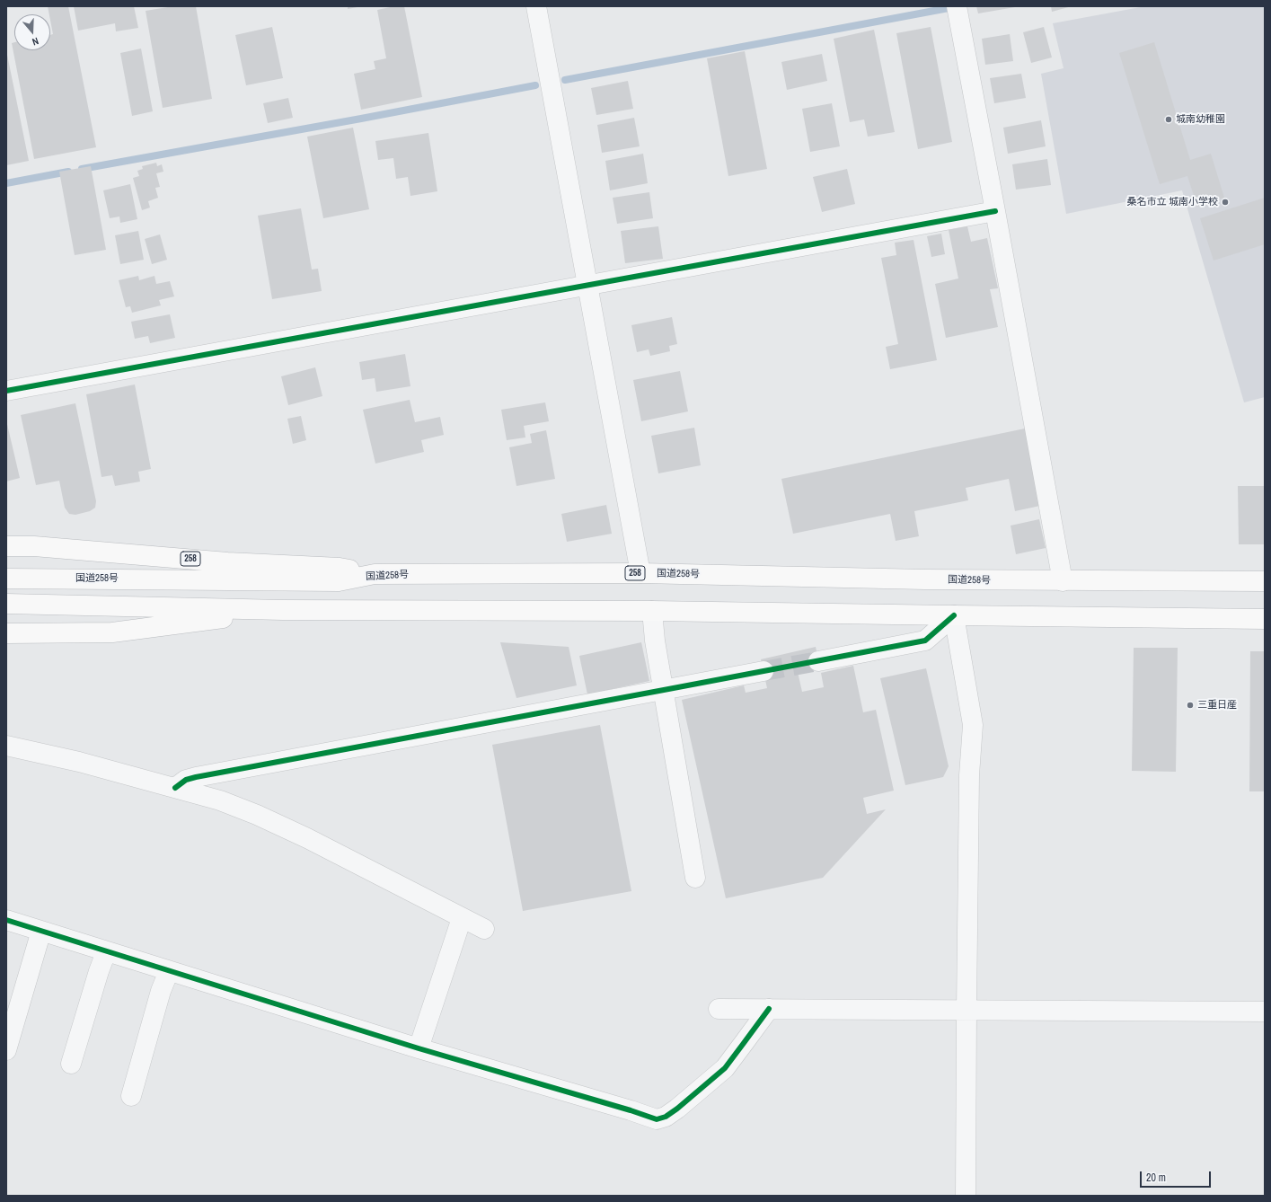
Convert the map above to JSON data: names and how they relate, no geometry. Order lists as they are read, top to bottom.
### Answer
{
  "streets": {
    "highway": ["258", "国道258号"]
  },
  "crossings": [
    ["258", "国道258号"]
  ],
  "places": ["城南幼稚園", "桑名市立 城南小学校", "三重日産"],
  "scale_bar": "20 m",
  "north": "bottom"
}
